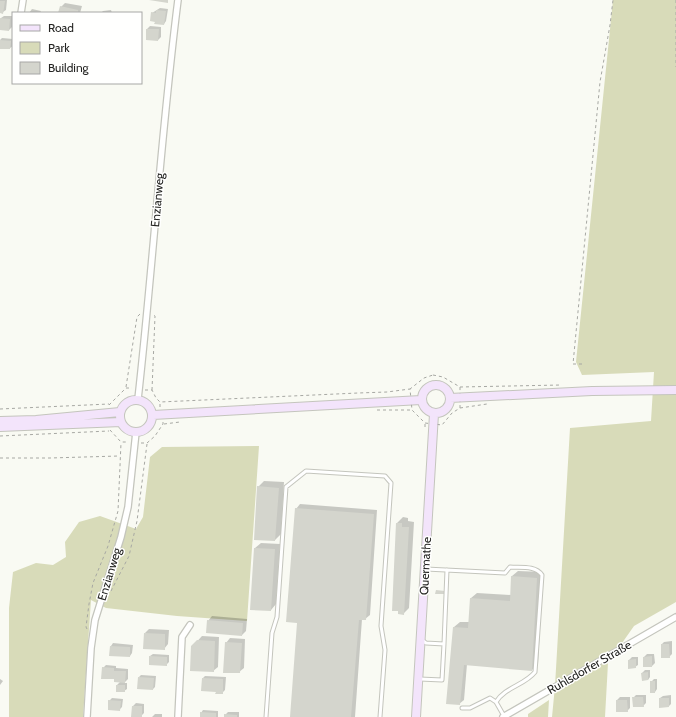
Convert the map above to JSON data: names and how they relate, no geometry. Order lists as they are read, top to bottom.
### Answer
{
  "streets": {
    "main road": ["Quermathe"],
    "street": ["Enzianweg", "Ruhlsdorfer Straße"]
  },
  "legend": ["Road", "Park", "Building"]
}
